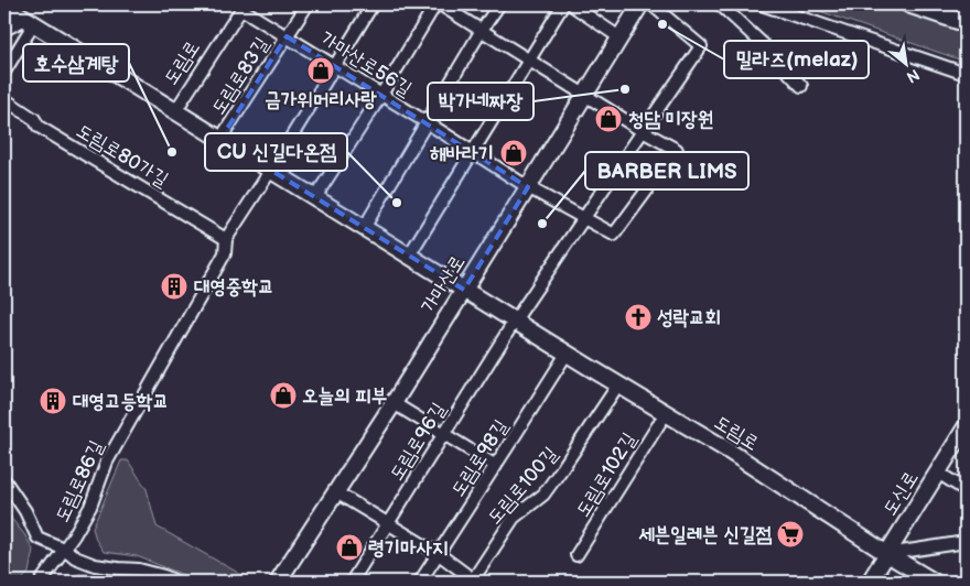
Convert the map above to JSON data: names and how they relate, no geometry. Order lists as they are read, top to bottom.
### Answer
{
  "streets": {
    "main road": ["도림로", "가마산로", "도신로"],
    "street": [
      "가마산로56길",
      "도림로83길",
      "도림로80가길",
      "도림로96길",
      "도림로98길",
      "도림로102길",
      "도림로86길",
      "도림로100길"
    ]
  },
  "crossings": [
    ["도림로", "가마산로56길"],
    ["도림로", "도림로83길"],
    ["도림로", "가마산로"],
    ["도림로", "도림로96길"],
    ["도림로", "도림로98길"],
    ["도림로", "도림로102길"],
    ["도림로", "도림로86길"],
    ["도림로", "도림로100길"],
    ["도림로", "도신로"],
    ["가마산로56길", "도림로83길"],
    ["가마산로56길", "가마산로"],
    ["가마산로56길", "도림로86길"],
    ["도림로80가길", "도림로86길"]
  ],
  "places": {
    "other": [
      "밀라즈(melaz)",
      "박가네짜장",
      "호수삼계탕",
      "CU 신길다온점",
      "BARBER LIMS"
    ],
    "shop": [
      "금가위머리사랑",
      "청담 미장원",
      "해바라기",
      "오늘의 피부",
      "령기마사지"
    ],
    "building": ["대영중학교", "대영고등학교"],
    "church": ["성락교회"],
    "supermarket": ["세븐일레븐 신길점"]
  },
  "north": "bottom right"
}
